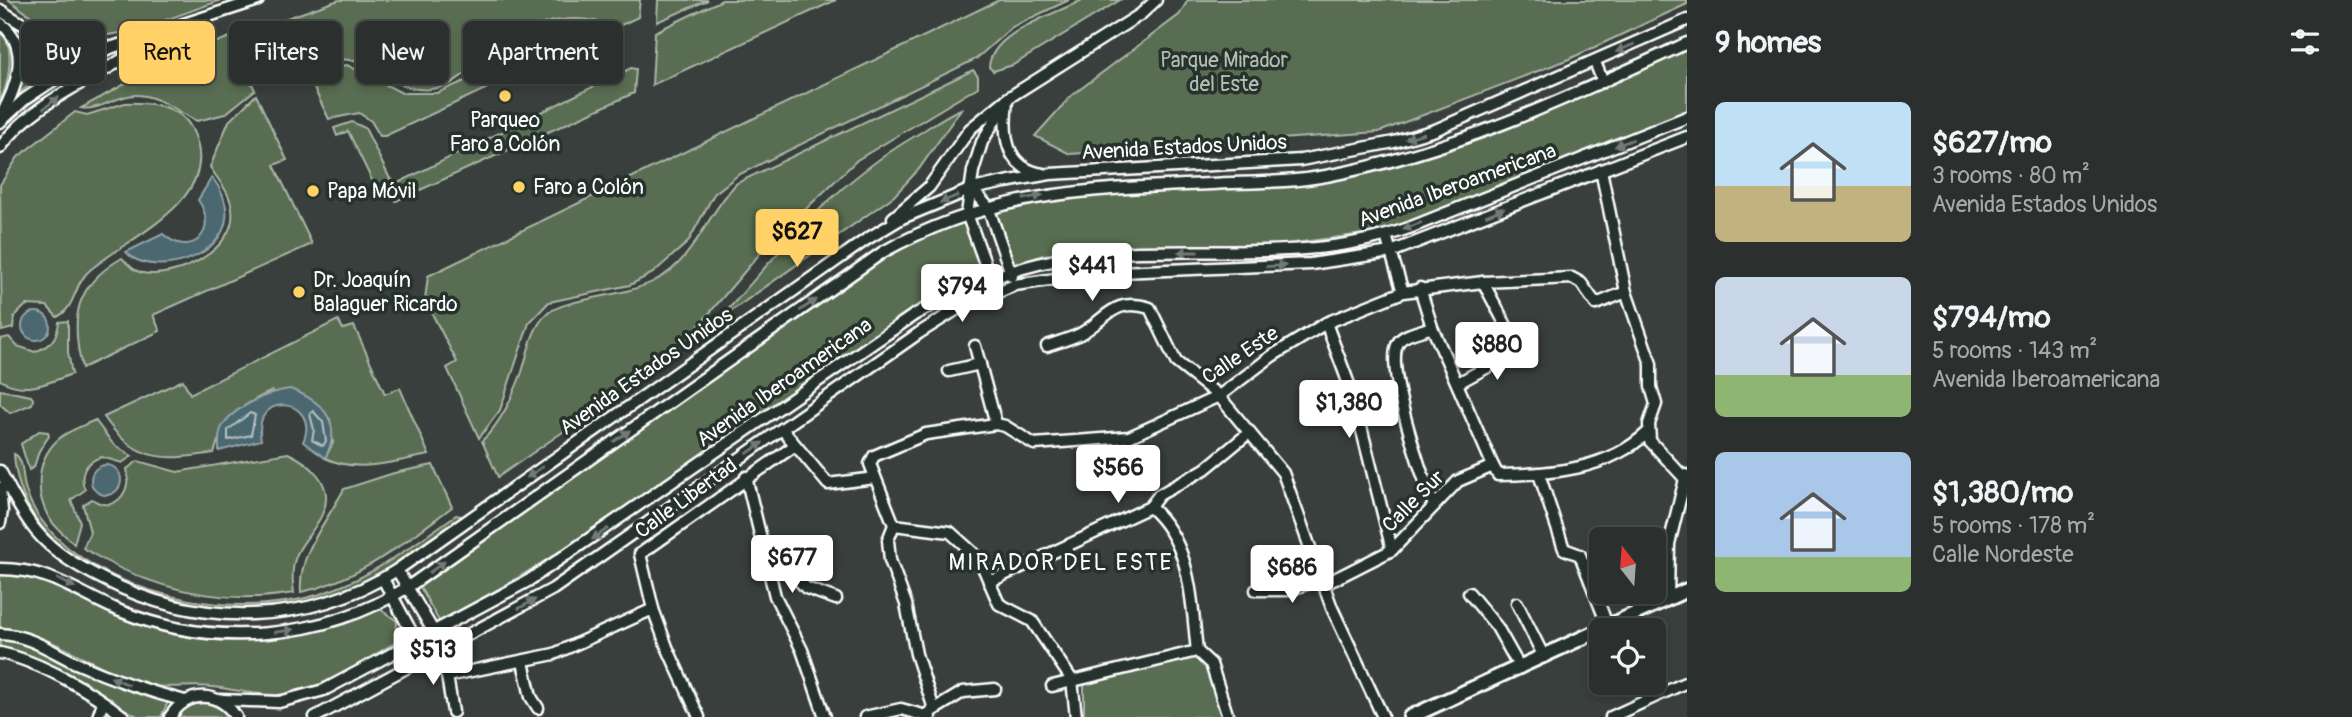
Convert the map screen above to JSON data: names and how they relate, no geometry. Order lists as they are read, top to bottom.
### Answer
{
  "streets": {
    "street": [
      "Avenida Estados Unidos",
      "Avenida Iberoamericana",
      "Calle Este",
      "Calle Libertad",
      "Calle Sur"
    ]
  },
  "districts": ["MIRADOR DEL ESTE"],
  "parks": ["Parque Mirador del Este"],
  "places": [
    "Parqueo Faro a Colón",
    "Faro a Colón",
    "Papa Móvil",
    "Dr. Joaquín Balaguer Ricardo"
  ],
  "north": "top",
  "page": {
    "heading": "9 homes",
    "chip": [
      "Buy",
      "Rent",
      "Filters",
      "New",
      "Apartment"
    ],
    "list": [
      {
        "name": "$627/mo",
        "note": "3 rooms · 80 m² · Avenida Estados Unidos"
      },
      {
        "name": "$794/mo",
        "note": "5 rooms · 143 m² · Avenida Iberoamericana"
      },
      {
        "name": "$1,380/mo",
        "note": "5 rooms · 178 m² · Calle Nordeste"
      }
    ],
    "price": [
      "$627",
      "$441",
      "$794",
      "$880",
      "$1,380",
      "$566",
      "$677",
      "$686",
      "$513"
    ]
  }
}
